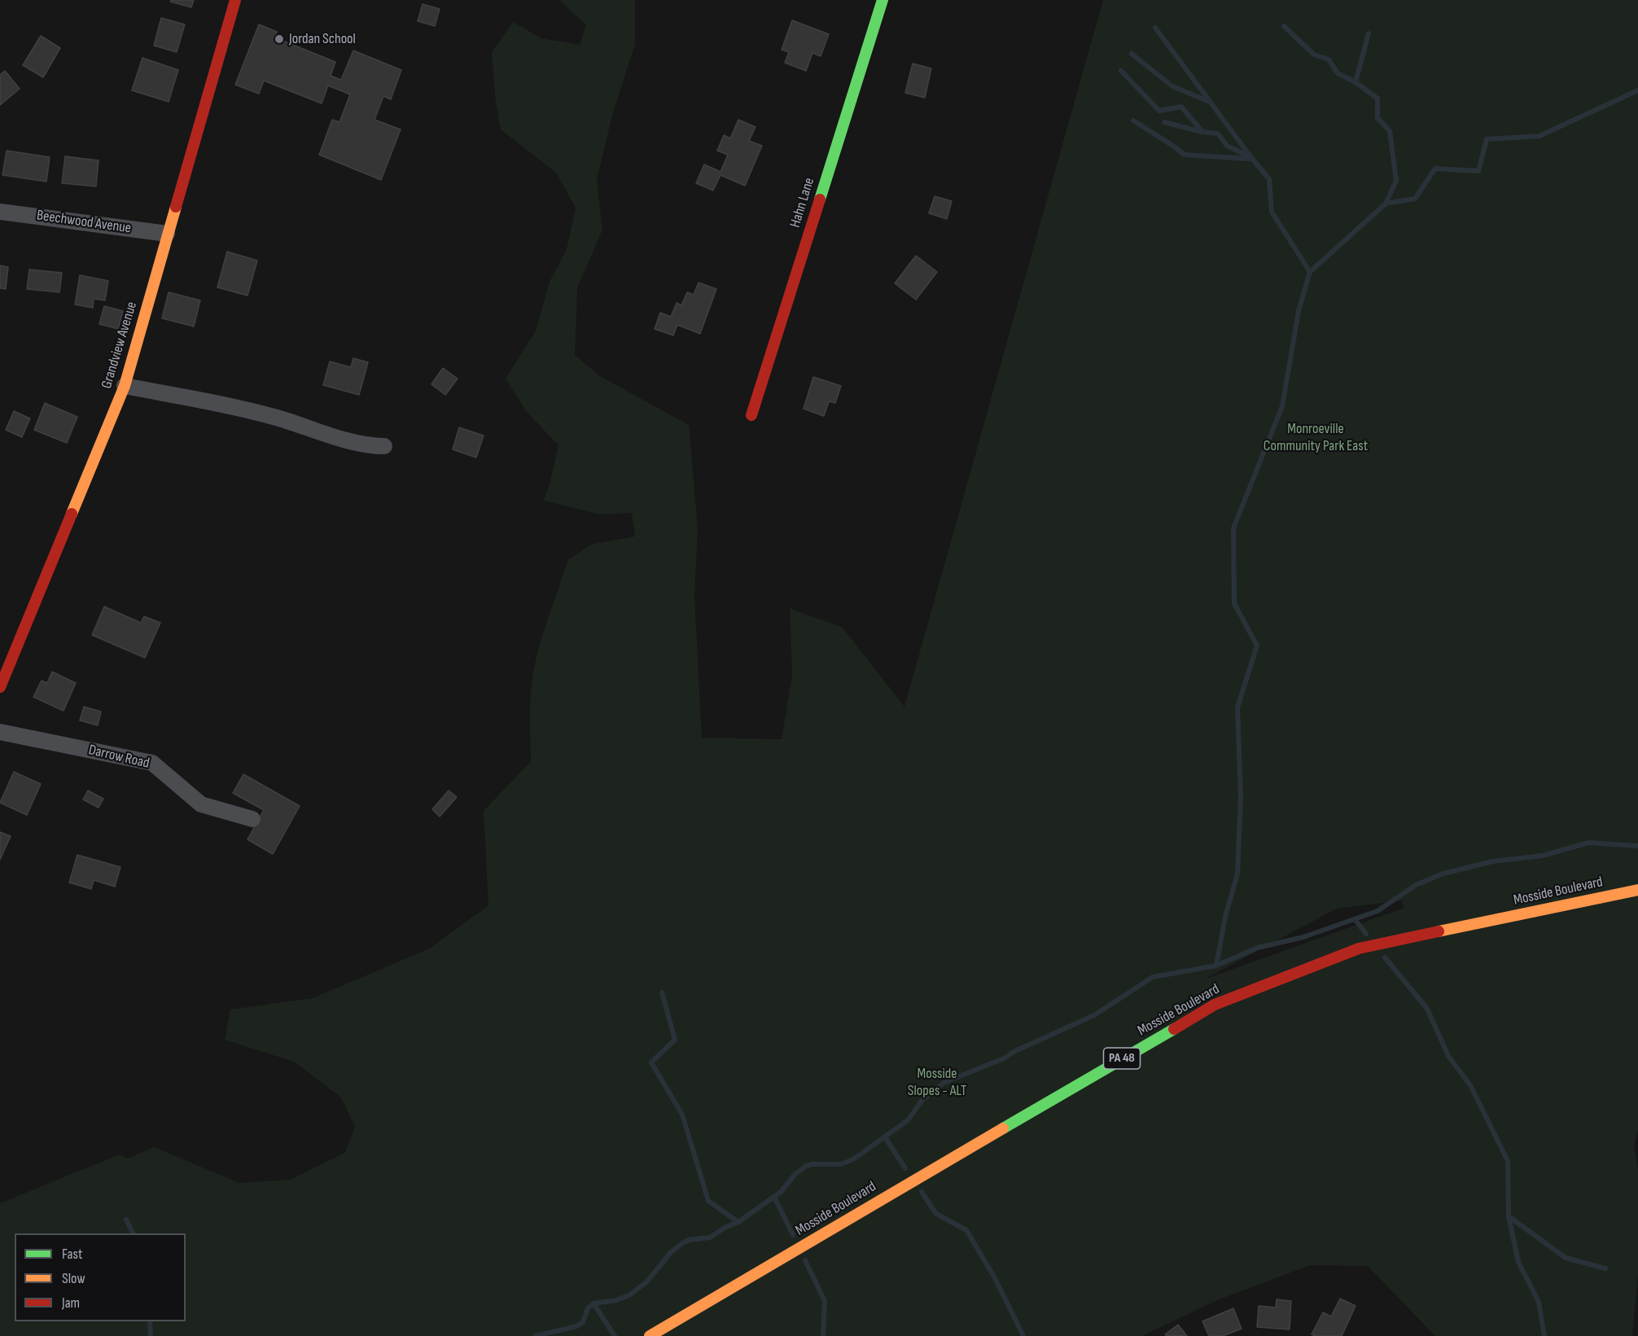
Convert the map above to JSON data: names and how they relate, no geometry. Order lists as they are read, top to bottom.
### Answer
{
  "streets": {
    "street": [
      "Hahn Lane",
      "Beechwood Avenue",
      "Grandview Avenue",
      "Darrow Road",
      "Mosside Boulevard",
      "PA 48"
    ]
  },
  "crossings": [
    ["Beechwood Avenue", "Grandview Avenue"]
  ],
  "parks": ["Monroeville Community Park East", "Mosside Slopes - ALT"],
  "places": ["Jordan School"],
  "legend": ["Fast", "Slow", "Jam"]
}
